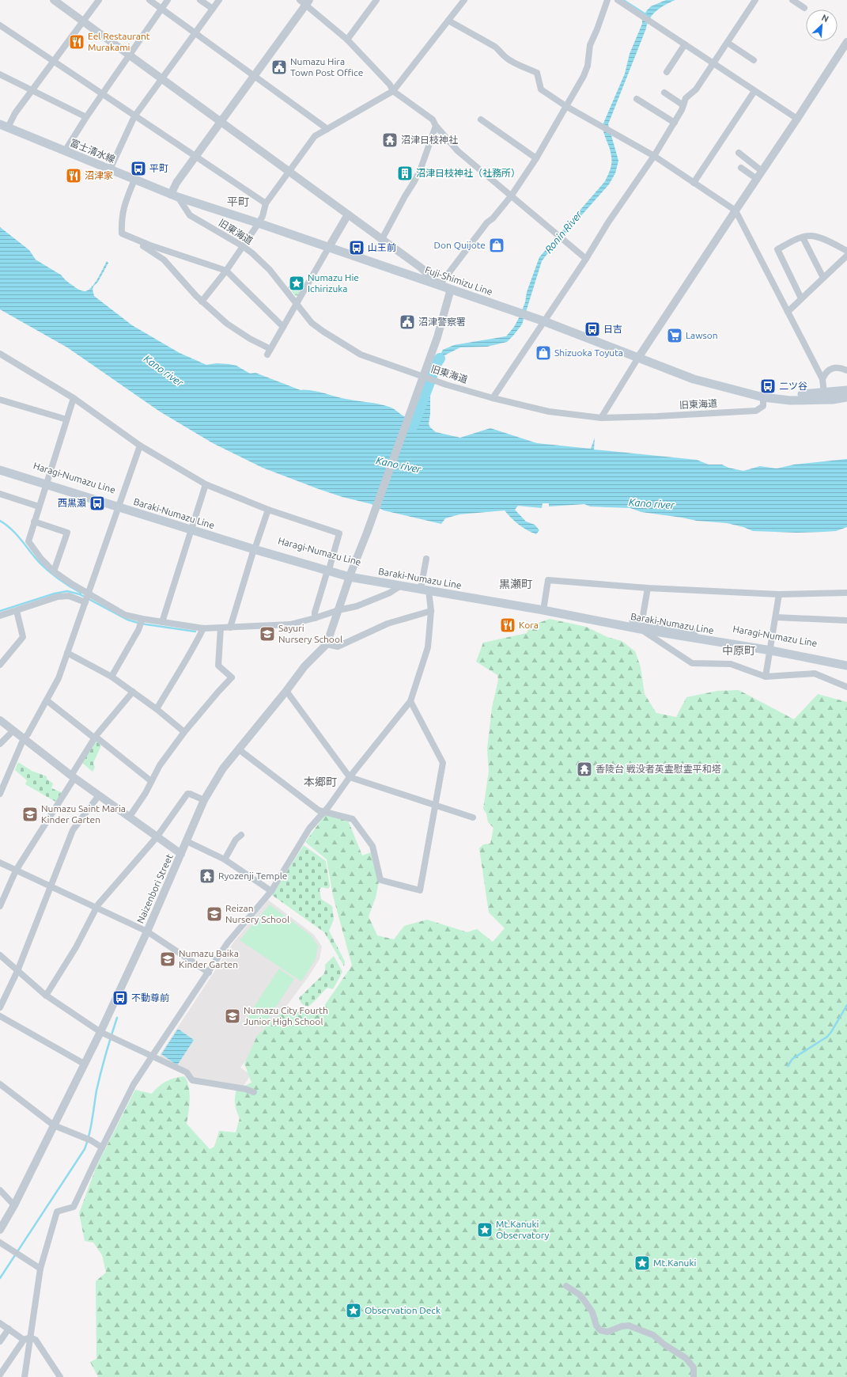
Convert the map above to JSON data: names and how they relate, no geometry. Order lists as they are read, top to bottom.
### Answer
{
  "streets": {
    "main road": [
      "富士清水線",
      "Fuji-Shimizu Line",
      "Haragi-Numazu Line",
      "Baraki-Numazu Line"
    ],
    "street": ["旧東海道", "Naizenbori Street"]
  },
  "crossings": [
    ["富士清水線", "旧東海道"],
    ["富士清水線", "Fuji-Shimizu Line"],
    ["旧東海道", "Fuji-Shimizu Line"],
    ["Haragi-Numazu Line", "Baraki-Numazu Line"]
  ],
  "districts": [
    "平町",
    "黒瀬町",
    "中原町",
    "本郷町"
  ],
  "water": ["Ronin River", "Kano river"],
  "places": {
    "restaurant": ["Eel Restaurant Murakami", "沼津家", "Kora"],
    "public building": ["Numazu Hira Town Post Office", "沼津警察署"],
    "temple": ["沼津日枝神社", "香陵台 戦没者英霊慰霊平和塔", "Ryozenji Temple"],
    "bus stop": [
      "平町",
      "山王前",
      "日吉",
      "二ツ谷",
      "西黒瀬",
      "不動尊前"
    ],
    "building": ["沼津日枝神社（社務所）"],
    "shop": ["Don Quijote", "Shizuoka Toyuta"],
    "place": [
      "Numazu Hie Ichirizuka",
      "Mt.Kanuki Observatory",
      "Mt.Kanuki",
      "Observation Deck"
    ],
    "supermarket": ["Lawson"],
    "school or university": [
      "Sayuri Nursery School",
      "Numazu Saint Maria Kinder Garten",
      "Reizan Nursery School",
      "Numazu Baika Kinder Garten",
      "Numazu City Fourth Junior High School"
    ]
  },
  "north": "top right"
}
